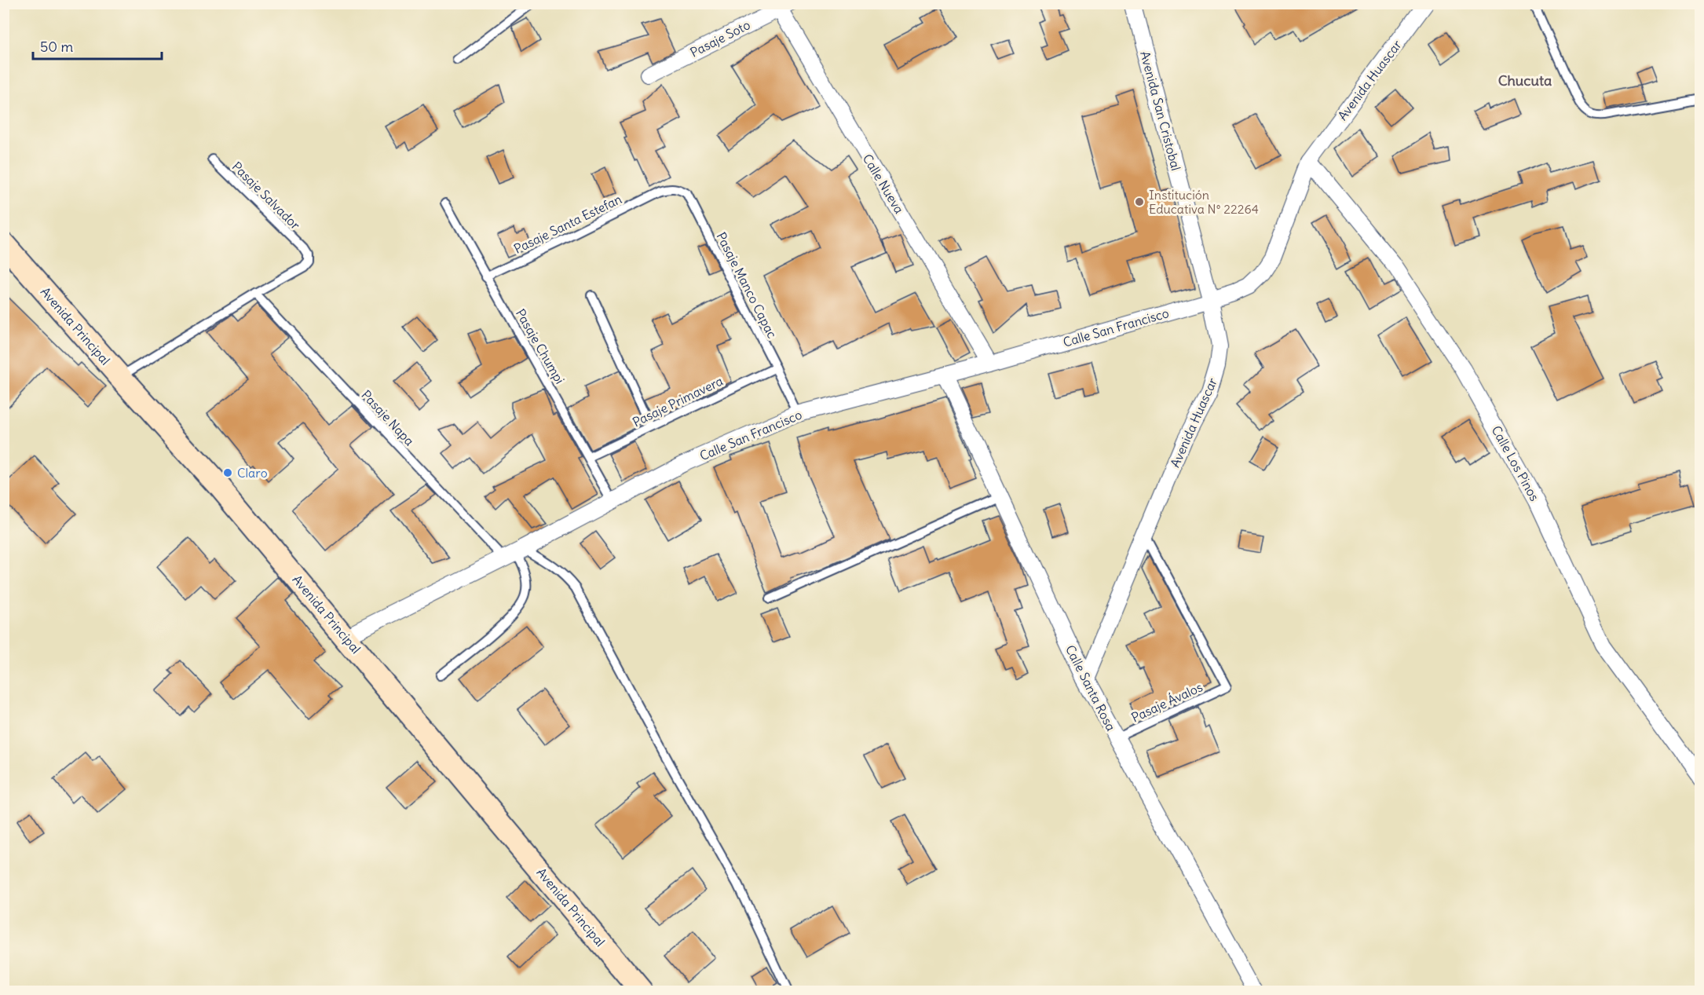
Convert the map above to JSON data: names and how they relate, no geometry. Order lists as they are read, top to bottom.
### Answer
{
  "streets": {
    "main road": ["Avenida Principal"],
    "street": [
      "Pasaje Soto",
      "Avenida Huascar",
      "Avenida San Cristobal",
      "Calle Nueva",
      "Calle San Francisco",
      "Calle Los Pinos",
      "Calle Santa Rosa"
    ],
    "lane": [
      "Pasaje Salvador",
      "Pasaje Santa Estefan",
      "Pasaje Manco Capac",
      "Pasaje Chumpi",
      "Pasaje Primavera",
      "Pasaje Napa",
      "Pasaje Ávalos"
    ]
  },
  "crossings": [
    ["Pasaje Soto", "Calle Nueva"],
    ["Avenida Huascar", "Avenida San Cristobal"],
    ["Avenida Huascar", "Calle San Francisco"],
    ["Avenida Huascar", "Calle Los Pinos"],
    ["Avenida Huascar", "Calle Santa Rosa"],
    ["Avenida Huascar", "Pasaje Ávalos"],
    ["Avenida San Cristobal", "Calle San Francisco"],
    ["Calle Nueva", "Calle San Francisco"],
    ["Pasaje Salvador", "Pasaje Napa"],
    ["Pasaje Santa Estefan", "Pasaje Manco Capac"],
    ["Pasaje Santa Estefan", "Pasaje Chumpi"],
    ["Pasaje Manco Capac", "Calle San Francisco"],
    ["Pasaje Manco Capac", "Pasaje Primavera"],
    ["Avenida Principal", "Calle San Francisco"],
    ["Calle San Francisco", "Pasaje Chumpi"],
    ["Calle San Francisco", "Pasaje Napa"],
    ["Calle San Francisco", "Calle Santa Rosa"],
    ["Pasaje Chumpi", "Pasaje Primavera"],
    ["Calle Santa Rosa", "Pasaje Ávalos"]
  ],
  "districts": ["Chucuta"],
  "places": ["Institución Educativa Nº 22264", "Claro"],
  "scale_bar": "50 m"
}
